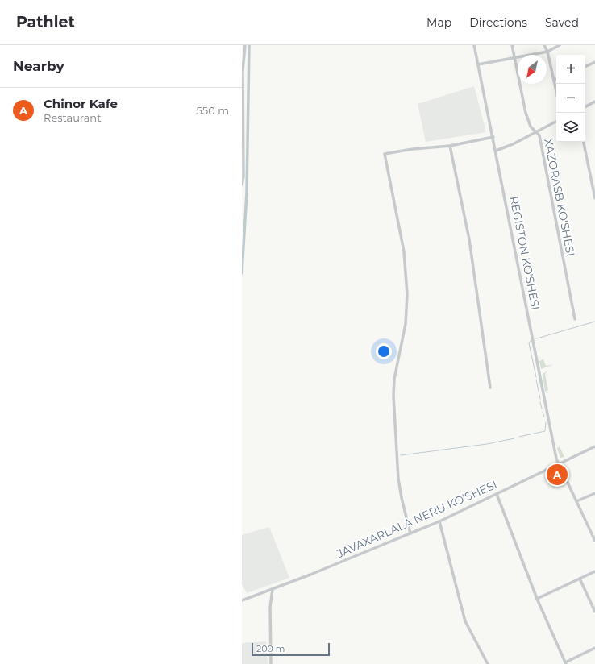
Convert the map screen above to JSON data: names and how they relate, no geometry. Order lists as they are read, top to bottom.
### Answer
{
  "streets": {
    "street": ["XAZORASB KO'SHESI", "REGISTON KO'SHESI", "JAVAXARLALA NERU KO'SHESI"]
  },
  "crossings": [
    ["REGISTON KO'SHESI", "JAVAXARLALA NERU KO'SHESI"]
  ],
  "scale_bar": "200 m",
  "north": "bottom left",
  "page": {
    "header": "Pathlet",
    "nav": ["Map", "Directions", "Saved"],
    "heading": "Nearby",
    "map_buttons": ["+", "−"],
    "list": [
      {
        "mark": "A",
        "name": "Chinor Kafe",
        "note": "Restaurant",
        "value": "550 m"
      }
    ],
    "pins": "A",
    "scale": "200 m"
  }
}
